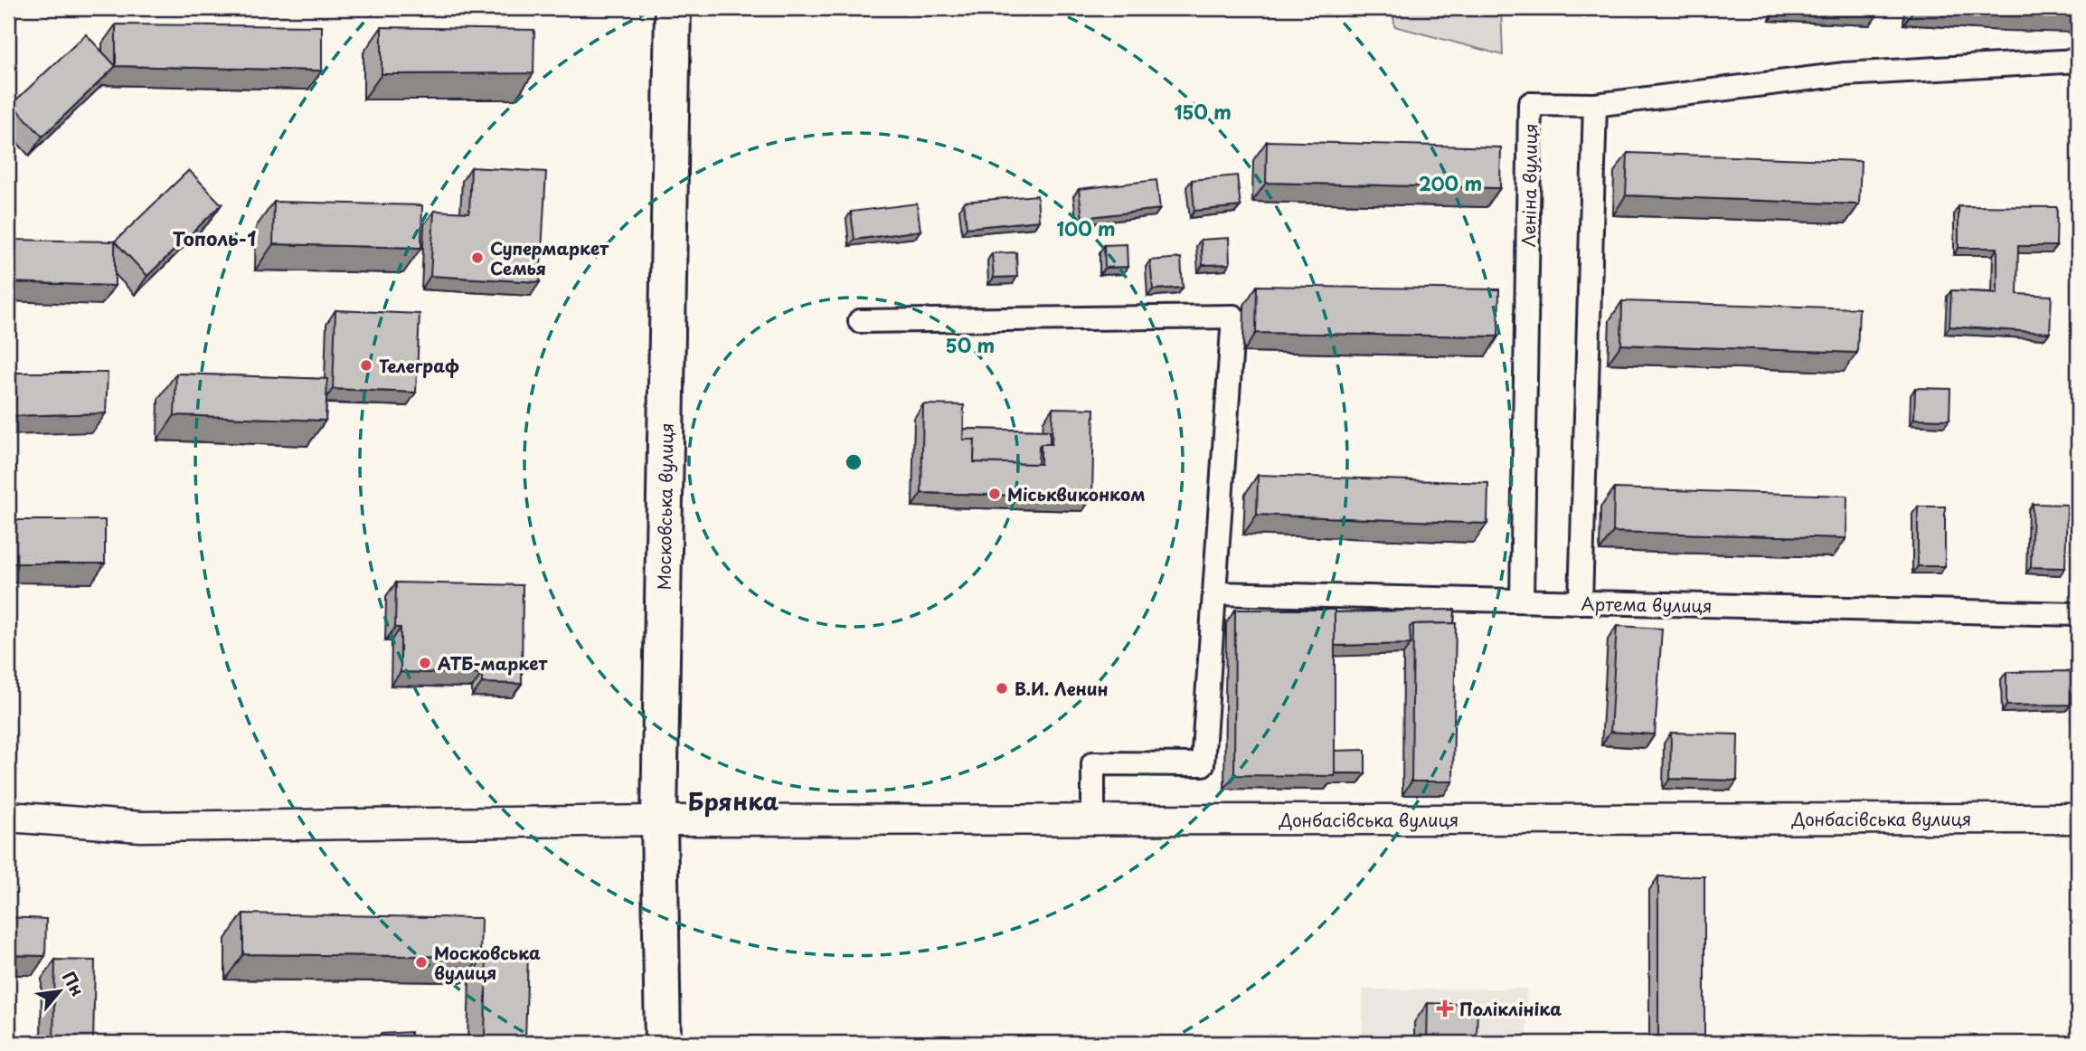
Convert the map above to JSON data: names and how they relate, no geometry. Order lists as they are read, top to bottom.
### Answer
{
  "streets": {
    "main road": ["Московська вулиця"],
    "street": ["Леніна вулиця", "Артема вулиця", "Донбасівська вулиця"]
  },
  "crossings": [
    ["Леніна вулиця", "Артема вулиця"],
    ["Московська вулиця", "Донбасівська вулиця"]
  ],
  "districts": ["Тополь-1", "Брянка"],
  "places": {
    "other": [
      "Супермаркет Семья",
      "Телеграф",
      "Міськвиконком",
      "АТБ-маркет",
      "В.И. Ленин",
      "Московська вулиця"
    ],
    "health": ["Поліклініка"]
  },
  "north": "top right",
  "rings": [
    "150 m",
    "200 m",
    "100 m",
    "50 m"
  ]
}
